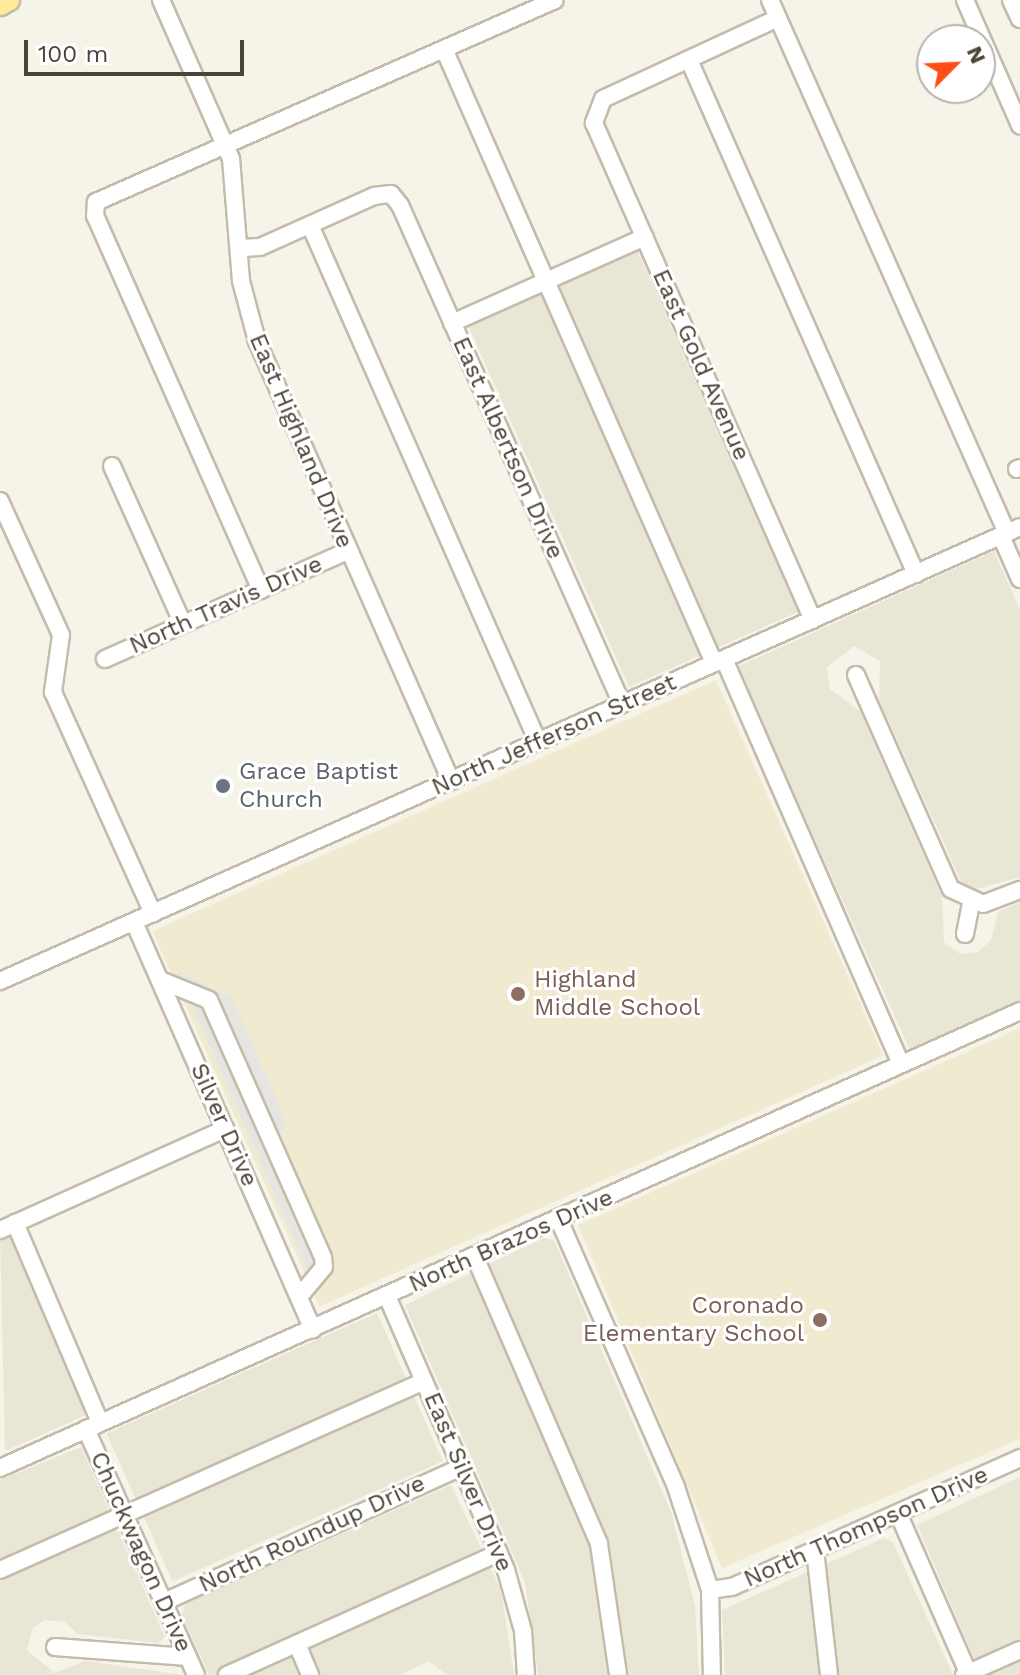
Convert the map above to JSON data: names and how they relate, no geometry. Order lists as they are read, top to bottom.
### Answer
{
  "streets": {
    "street": [
      "East Gold Avenue",
      "East Highland Drive",
      "East Albertson Drive",
      "North Travis Drive",
      "North Jefferson Street",
      "Silver Drive",
      "North Brazos Drive",
      "East Silver Drive",
      "North Thompson Drive",
      "North Roundup Drive",
      "Chuckwagon Drive"
    ]
  },
  "crossings": [
    ["East Gold Avenue", "North Jefferson Street"],
    ["East Highland Drive", "North Travis Drive"],
    ["East Highland Drive", "North Jefferson Street"],
    ["East Albertson Drive", "North Jefferson Street"],
    ["North Jefferson Street", "Silver Drive"],
    ["Silver Drive", "North Brazos Drive"],
    ["North Brazos Drive", "East Silver Drive"],
    ["North Brazos Drive", "Chuckwagon Drive"],
    ["East Silver Drive", "North Roundup Drive"],
    ["North Roundup Drive", "Chuckwagon Drive"]
  ],
  "places": ["Grace Baptist Church", "Highland Middle School", "Coronado Elementary School"],
  "scale_bar": "100 m",
  "north": "top right"
}
